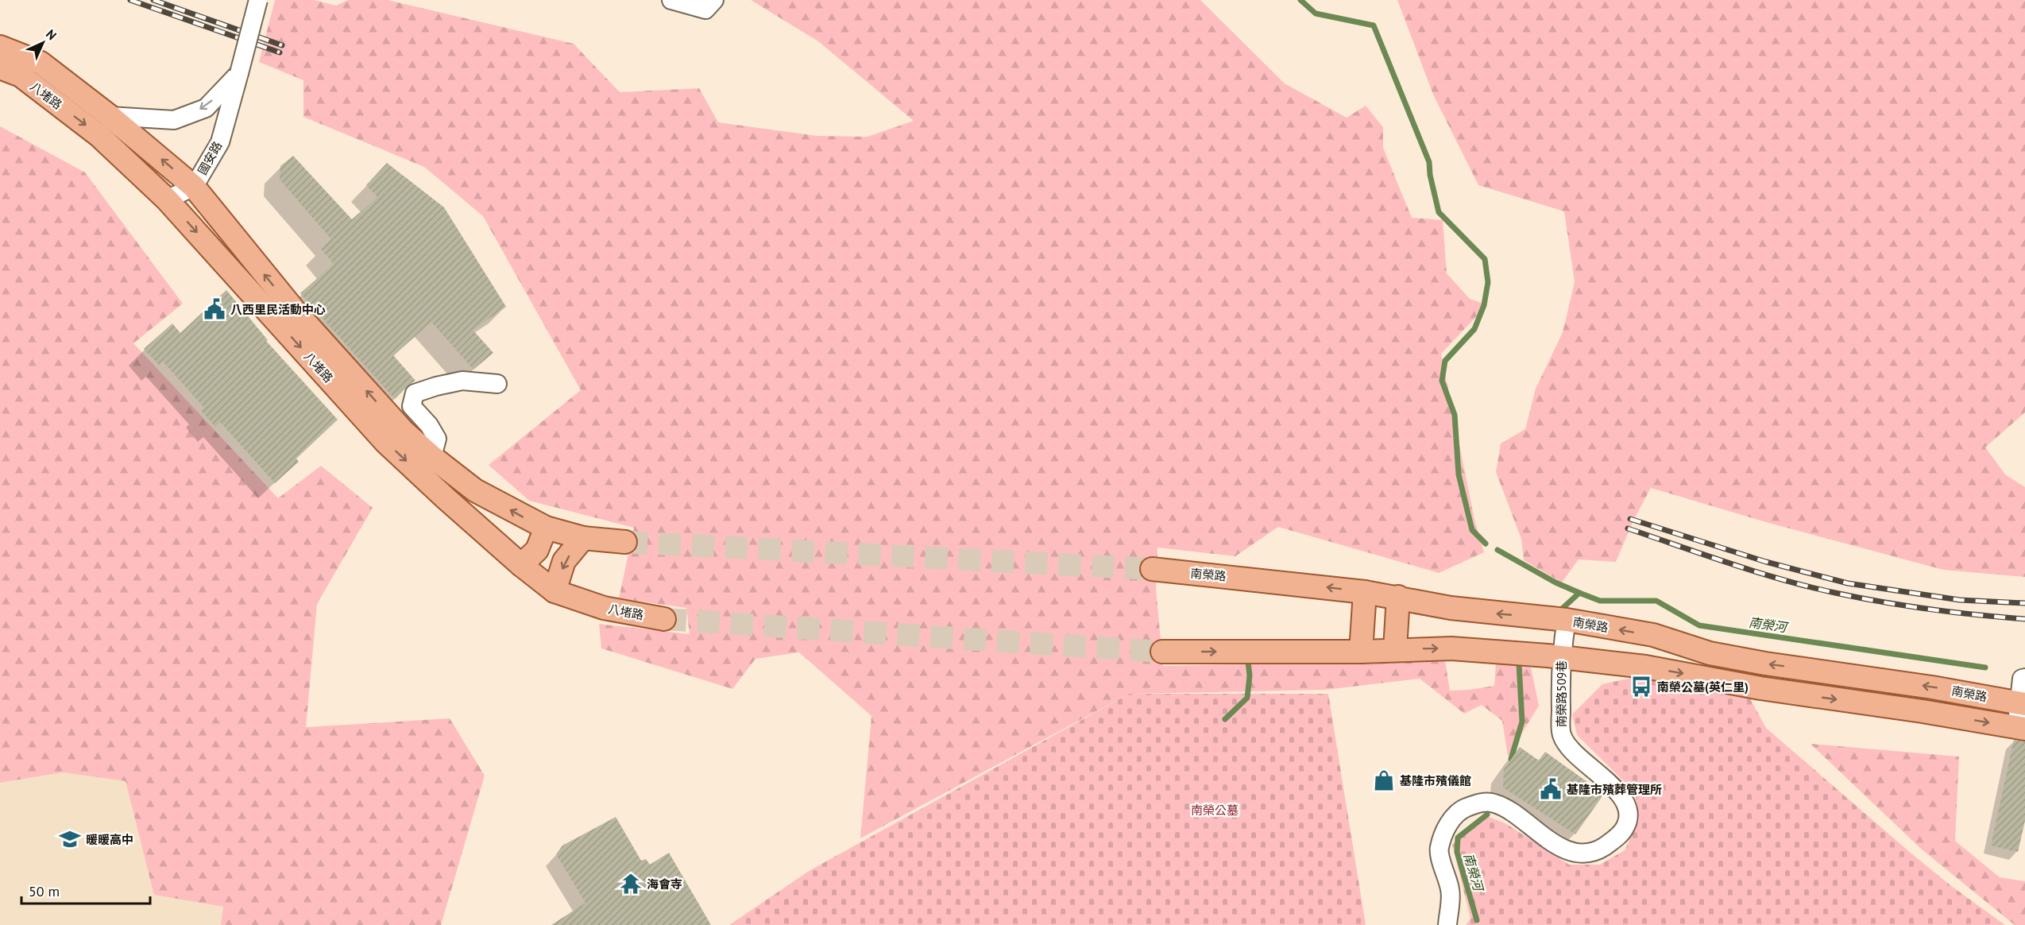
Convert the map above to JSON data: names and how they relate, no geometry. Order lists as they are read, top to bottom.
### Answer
{
  "streets": {
    "main road": ["八堵路", "南榮路"],
    "street": ["國安路", "南榮路509巷"]
  },
  "crossings": [
    ["八堵路", "國安路"],
    ["南榮路", "南榮路509巷"]
  ],
  "water": ["南榮河"],
  "parks": ["南榮公墓"],
  "places": {
    "public building": ["八西里民活動中心", "基隆市殯葬管理所"],
    "bus stop": ["南榮公墓(英仁里)"],
    "shop": ["基隆市殯儀館"],
    "school or university": ["暖暖高中"],
    "temple": ["海會寺"]
  },
  "scale_bar": "50 m",
  "north": "top right"
}
